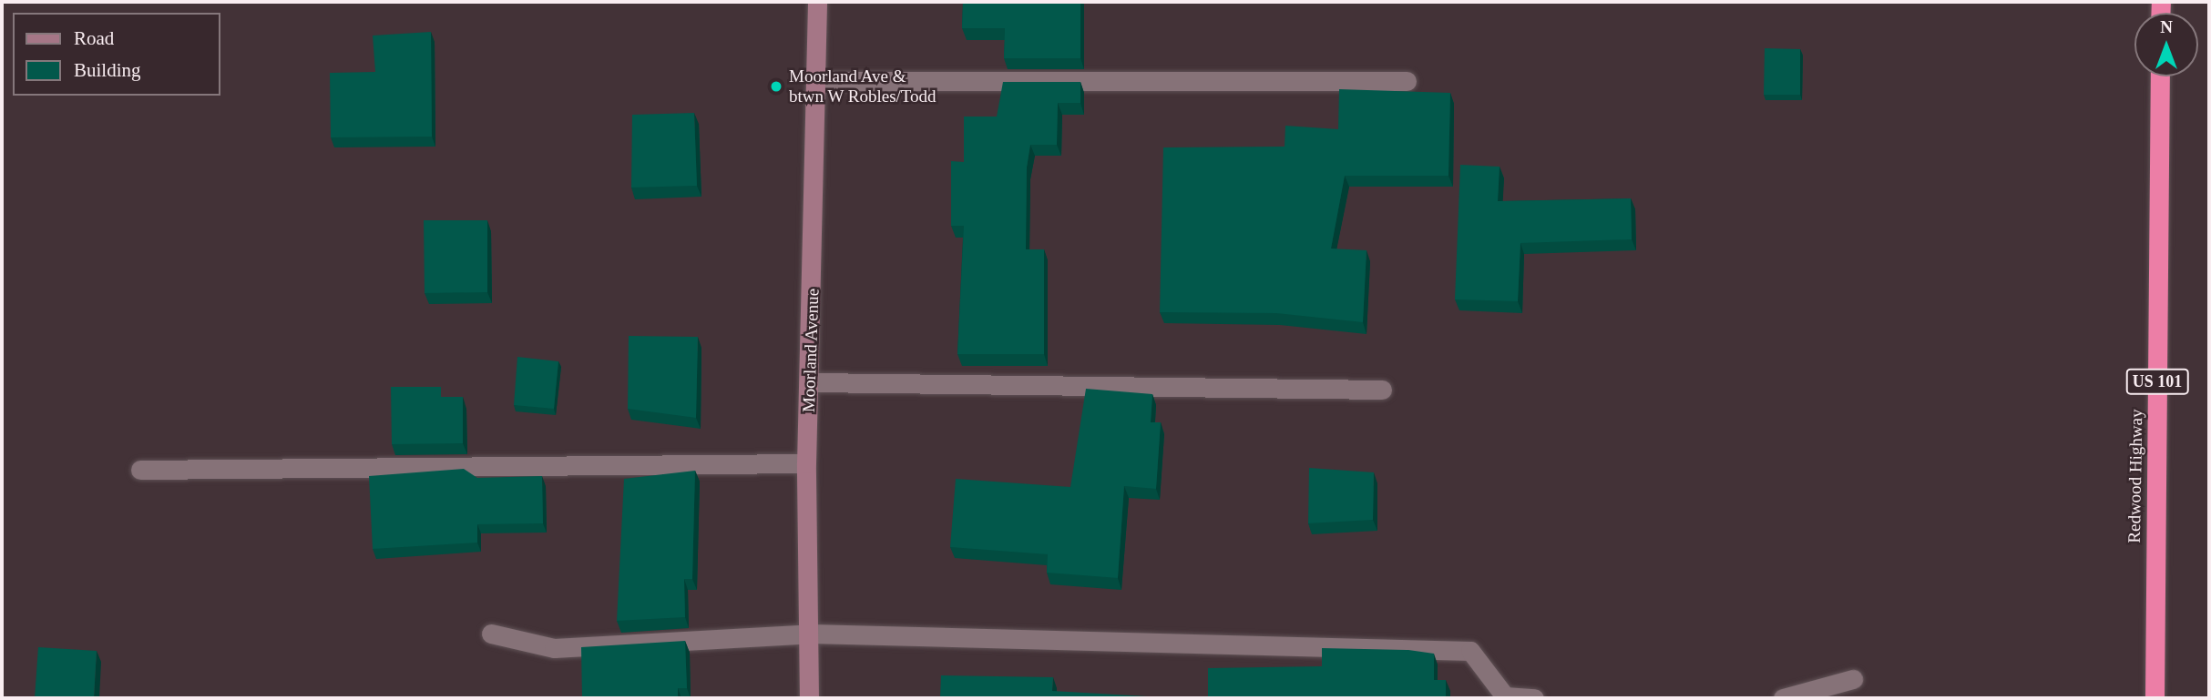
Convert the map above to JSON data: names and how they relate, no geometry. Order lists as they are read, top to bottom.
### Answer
{
  "streets": {
    "highway": ["US 101", "Redwood Highway"],
    "street": ["Moorland Avenue"]
  },
  "places": ["Moorland Ave & btwn W Robles/Todd"],
  "legend": ["Road", "Building"],
  "north": "top"
}
